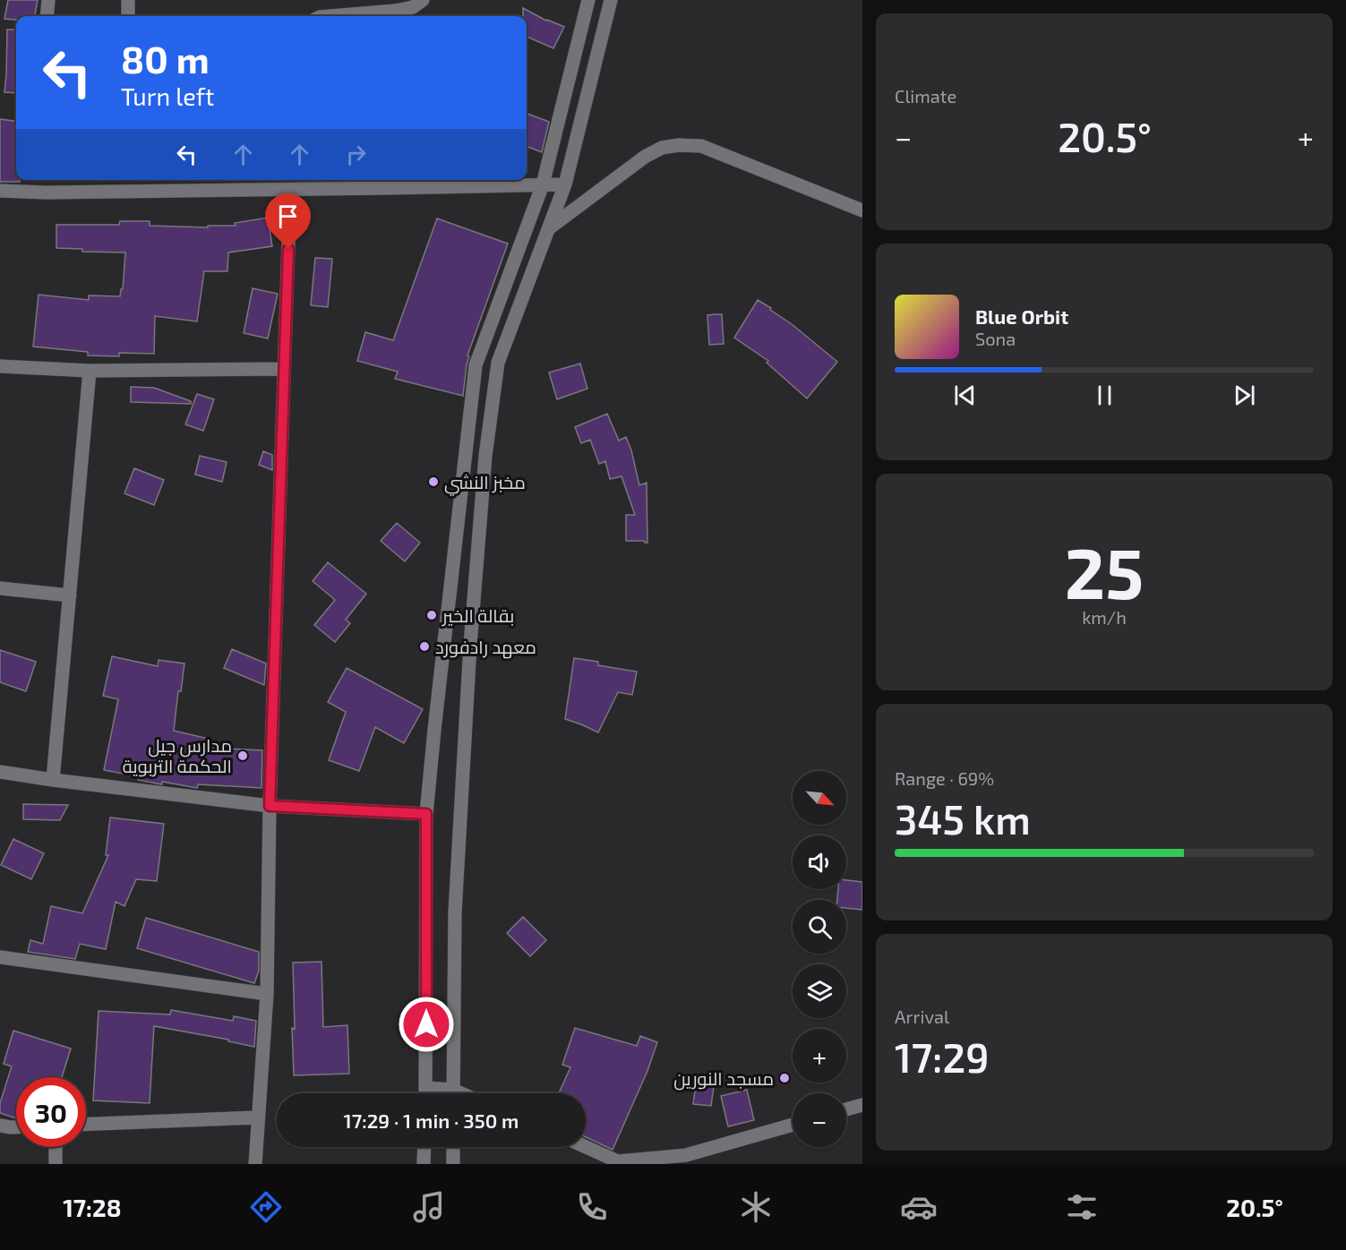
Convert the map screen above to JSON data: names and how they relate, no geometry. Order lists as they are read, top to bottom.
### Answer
{
  "places": [
    "مخبز النشي",
    "بقالة الخير",
    "معهد رادفورد",
    "مدارس جيل الحكمة التربوية",
    "مسجد النورين"
  ],
  "north": "bottom right",
  "page": {
    "tile": [
      "Climate",
      ["25", "km/h"],
      ["Range · 69%", "345 km"],
      ["Arrival", "17:29"]
    ],
    "turn": ["80 m", "Turn left"],
    "heat": ["−", "20.5°", "+"],
    "song": ["Blue Orbit", "Sona"],
    "map_buttons": ["+", "−"],
    "limit": "30",
    "trip": "17:29 · 1 min · 350 m",
    "tabs": ["17:28", "20.5°"]
  }
}
